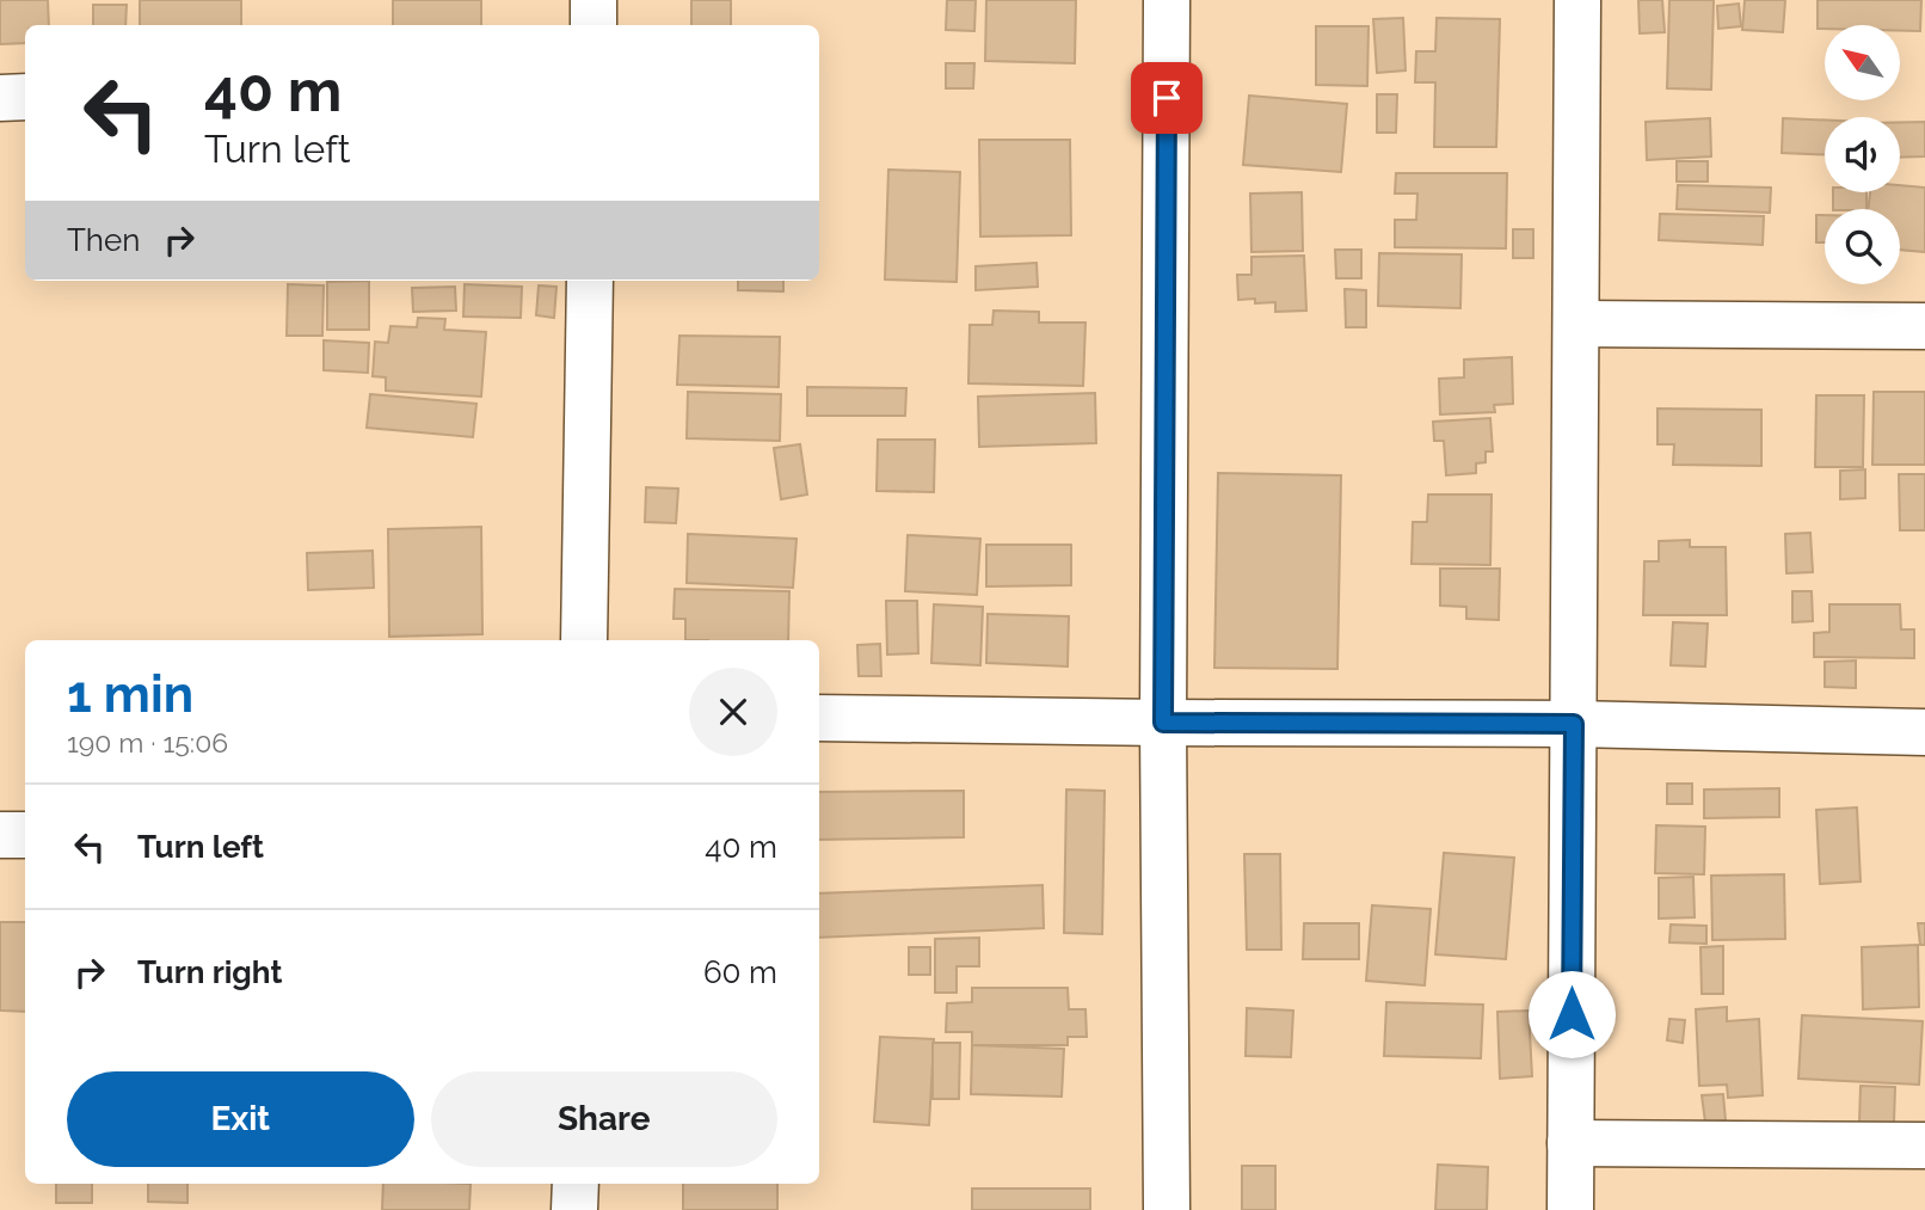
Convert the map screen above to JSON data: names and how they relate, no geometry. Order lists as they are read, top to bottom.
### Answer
{
  "north": "top left",
  "page": {
    "turn": ["40 m", "Turn left"],
    "then": "Then",
    "heading": ["1 min", "190 m · 15:06"],
    "list": [
      {
        "name": "Turn left",
        "value": "40 m"
      },
      {
        "name": "Turn right",
        "value": "60 m"
      }
    ],
    "buttons": ["Exit", "Share"]
  }
}
